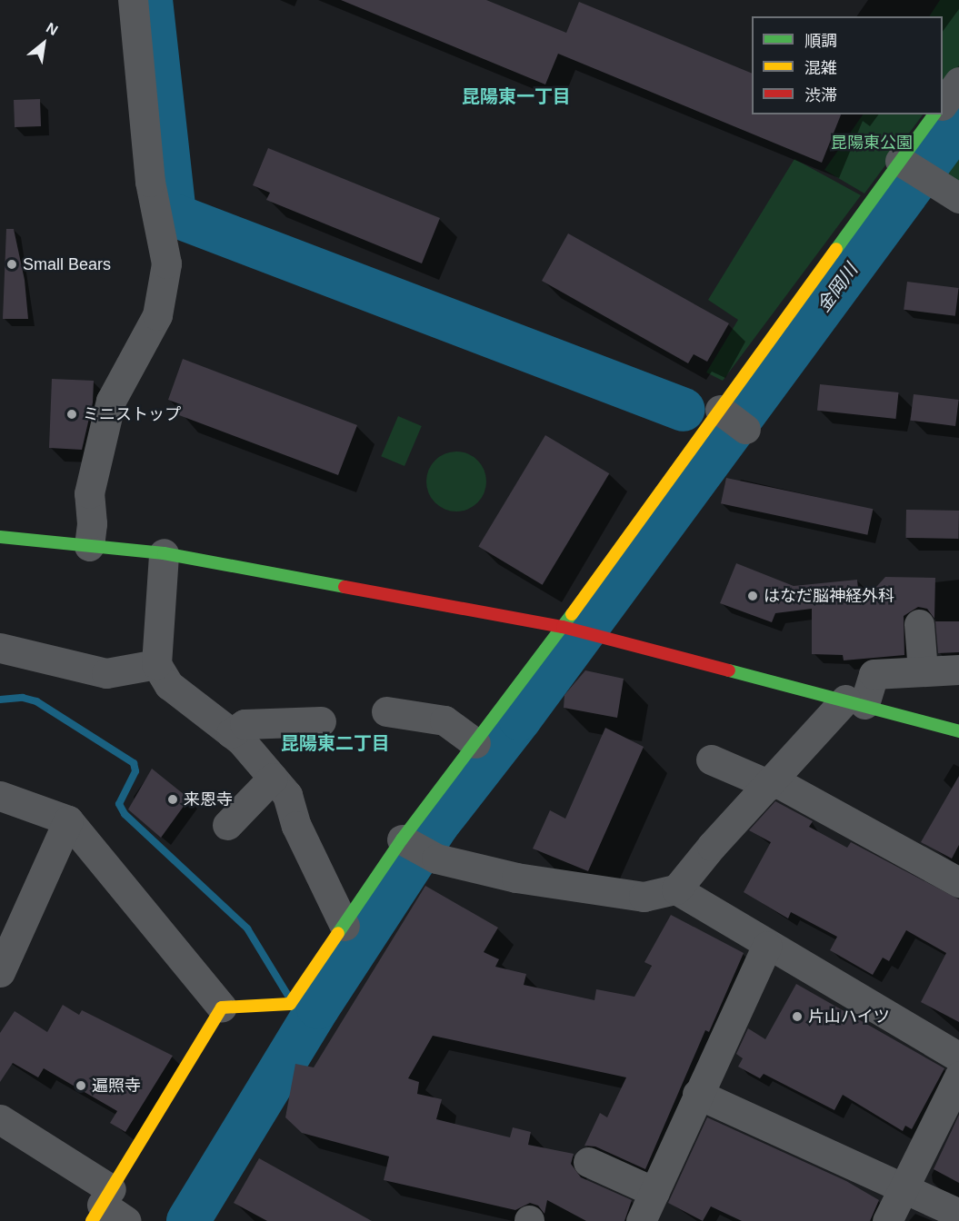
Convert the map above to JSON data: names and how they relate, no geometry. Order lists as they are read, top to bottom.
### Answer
{
  "districts": ["昆陽東一丁目", "昆陽東二丁目"],
  "water": ["金岡川"],
  "parks": ["昆陽東公園"],
  "places": [
    "Small Bears",
    "ミニストップ",
    "はなだ脳神経外科",
    "来恩寺",
    "片山ハイツ",
    "遍照寺"
  ],
  "legend": ["順調", "混雑", "渋滞"],
  "north": "top right"
}
